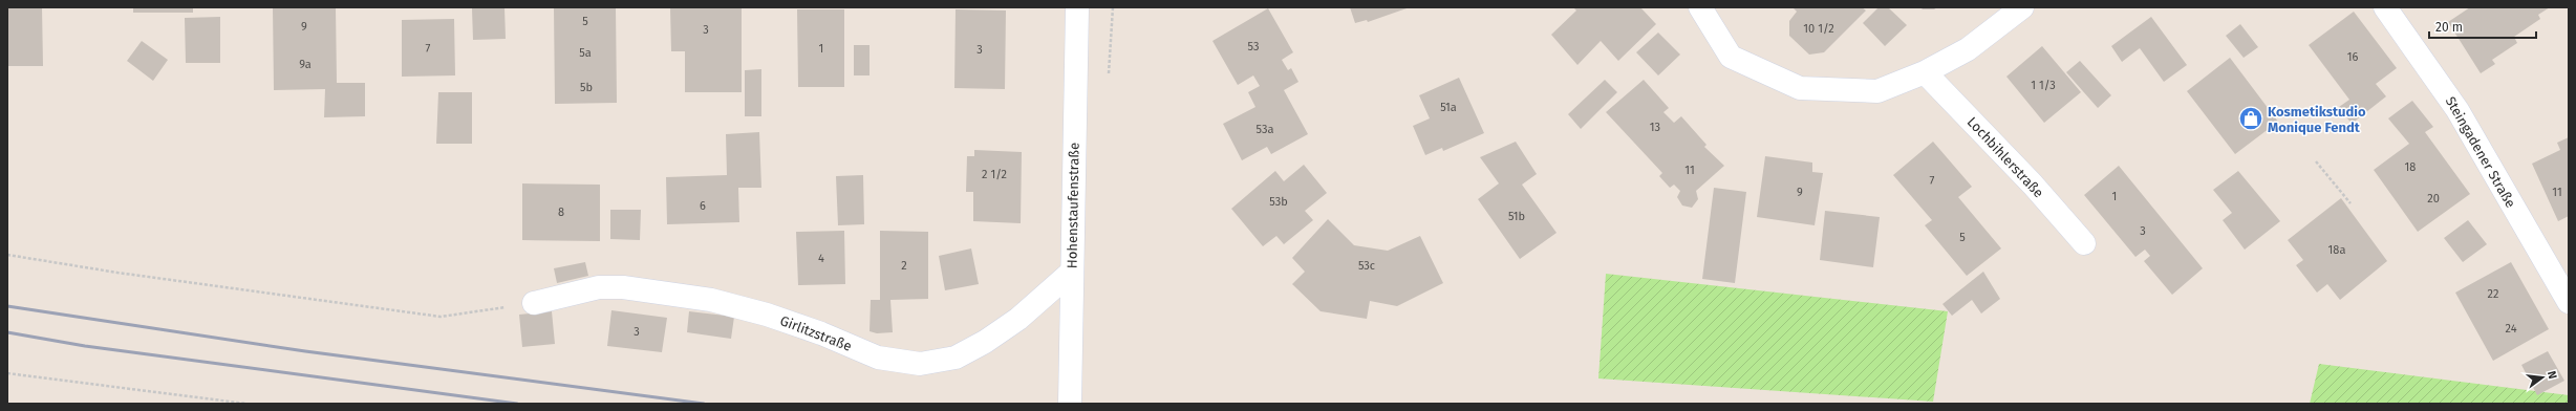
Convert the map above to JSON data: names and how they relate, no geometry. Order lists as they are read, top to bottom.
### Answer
{
  "streets": {
    "street": [
      "Steingadener Straße",
      "Lochbihlerstraße",
      "Hohenstaufenstraße",
      "Girlitzstraße"
    ]
  },
  "crossings": [
    ["Hohenstaufenstraße", "Girlitzstraße"]
  ],
  "places": {
    "shop": ["Kosmetikstudio Monique Fendt"]
  },
  "house_numbers": [
    "5",
    "9",
    "10 1/2",
    "3",
    "53",
    "7",
    "1",
    "3",
    "5a",
    "16",
    "9a",
    "1 1/3",
    "5b",
    "51a",
    "13",
    "53a",
    "18",
    "11",
    "2 1/2",
    "7",
    "9",
    "11",
    "1",
    "20",
    "53b",
    "6",
    "8",
    "51b",
    "3",
    "5",
    "18a",
    "4",
    "2",
    "53c",
    "22",
    "24",
    "3"
  ],
  "scale_bar": "20 m",
  "north": "right"
}
